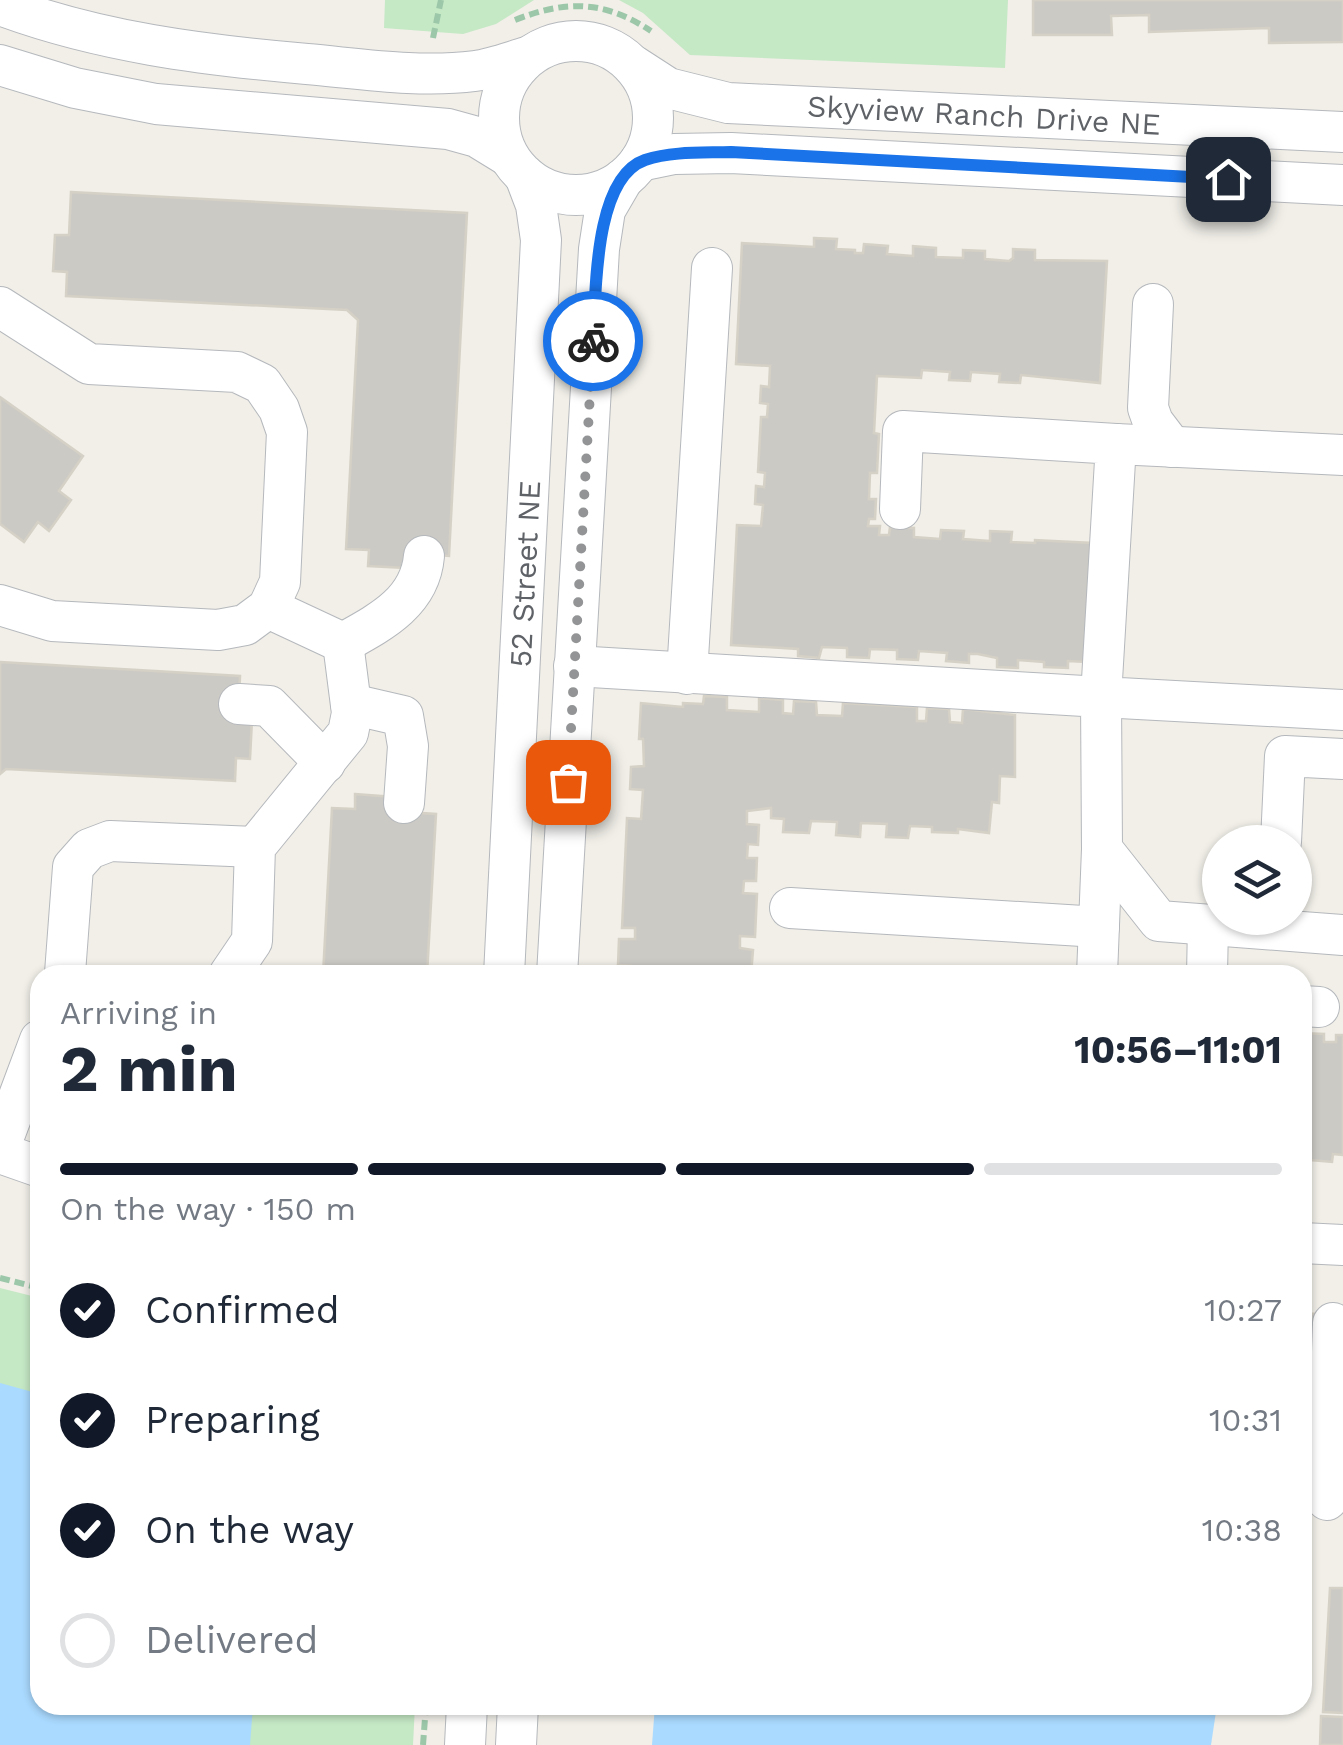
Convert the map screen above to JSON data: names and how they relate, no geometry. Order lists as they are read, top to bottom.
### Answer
{
  "streets": {
    "street": ["Skyview Ranch Drive NE", "52 Street NE"]
  },
  "crossings": [
    ["Skyview Ranch Drive NE", "52 Street NE"]
  ],
  "page": {
    "heading": ["2 min", "Arriving in", "10:56–11:01"],
    "bar": "On the way · 150 m",
    "list": [
      ["Confirmed", "10:27"],
      ["Preparing", "10:31"],
      ["On the way", "10:38"],
      "Delivered"
    ]
  }
}
